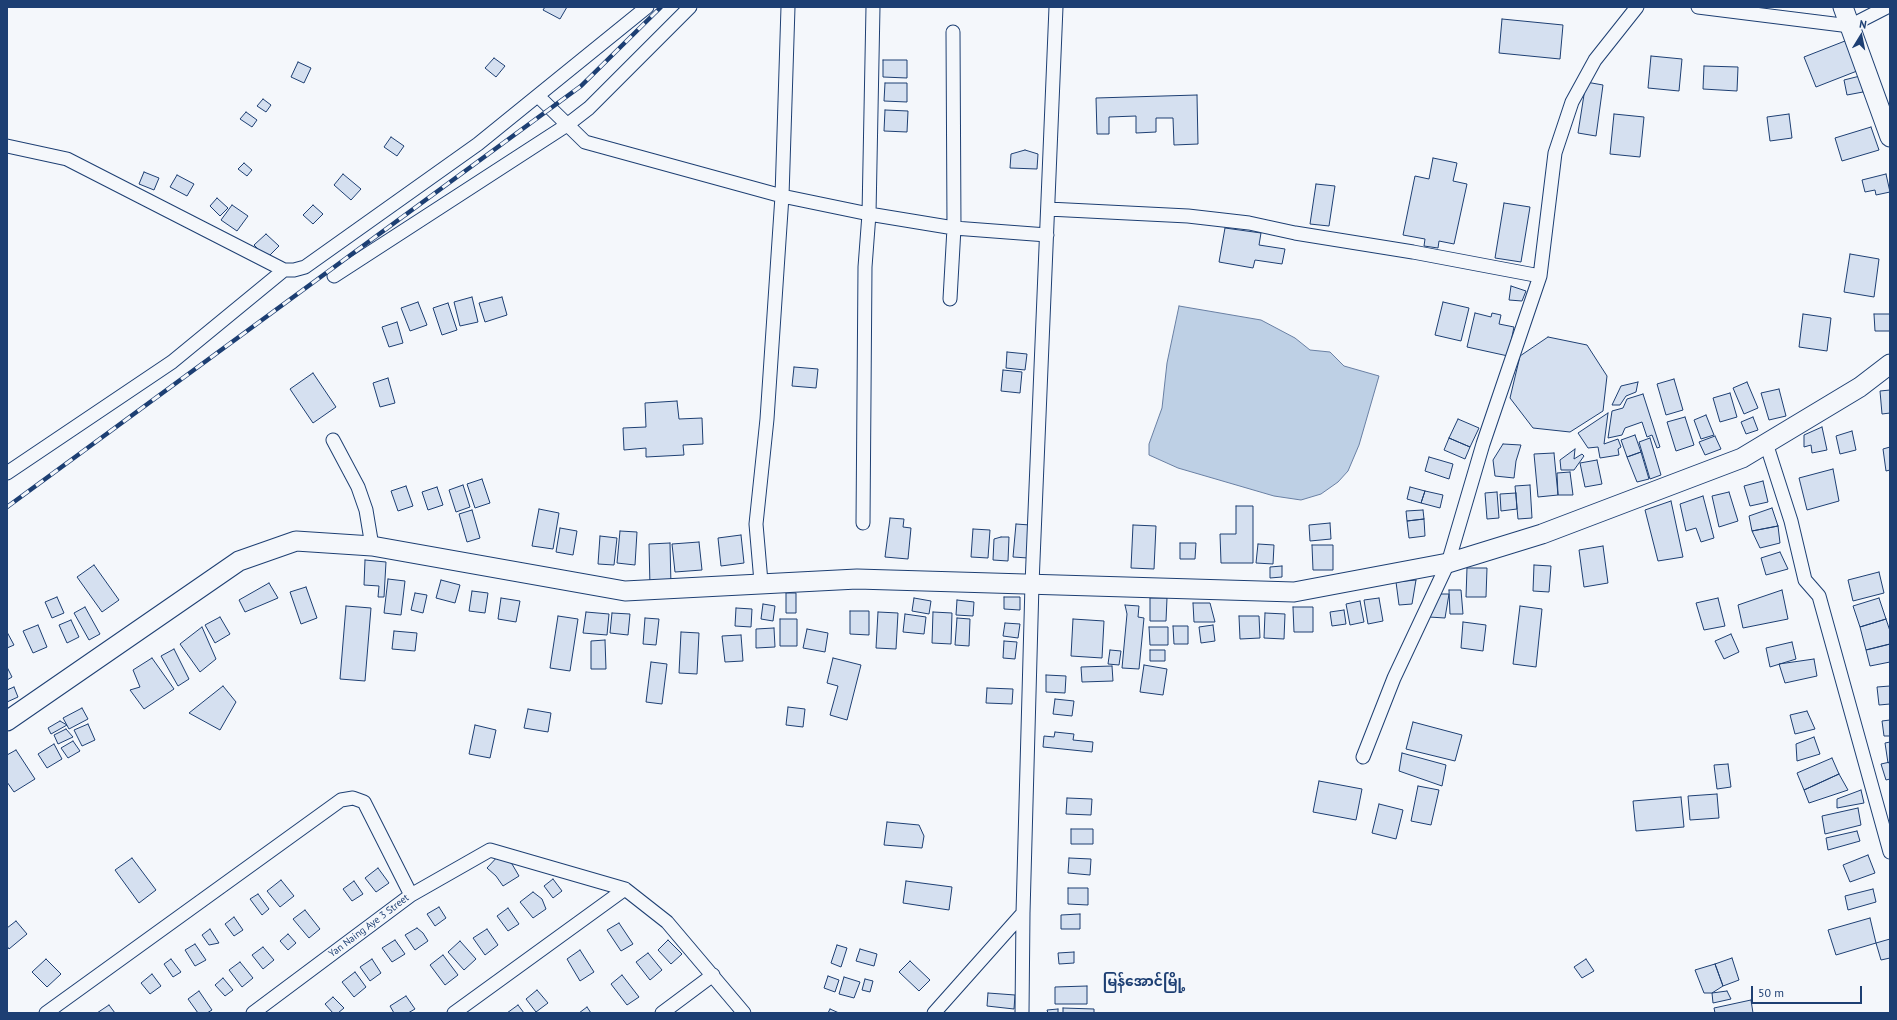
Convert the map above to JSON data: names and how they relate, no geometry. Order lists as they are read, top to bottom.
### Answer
{
  "streets": {
    "street": ["Yan Naing Aye 3 Street"]
  },
  "districts": ["မြန်အောင်မြို့"],
  "scale_bar": "50 m",
  "north": "top"
}
